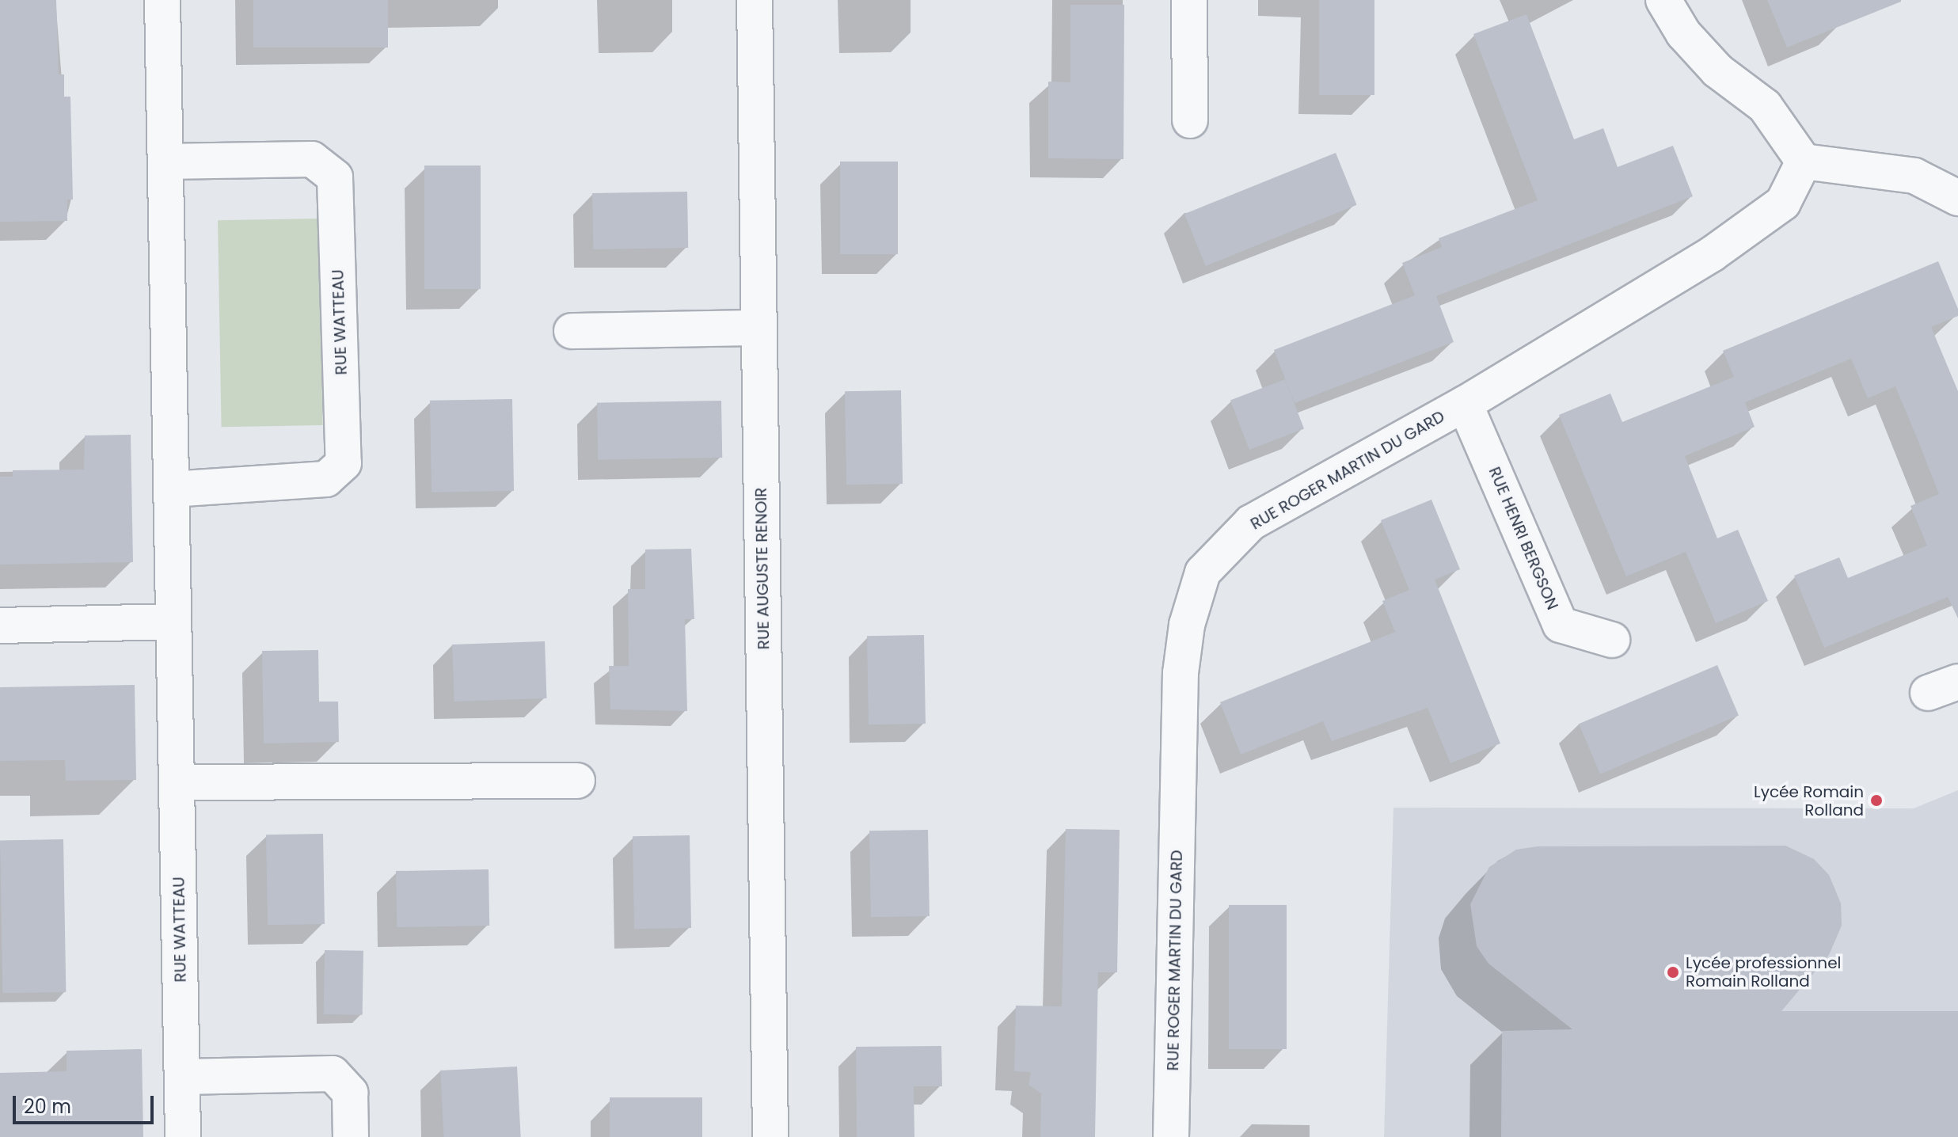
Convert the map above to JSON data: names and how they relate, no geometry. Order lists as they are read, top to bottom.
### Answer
{
  "streets": {
    "street": [
      "RUE WATTEAU",
      "RUE ROGER MARTIN DU GARD",
      "RUE HENRI BERGSON",
      "RUE AUGUSTE RENOIR"
    ]
  },
  "crossings": [
    ["RUE ROGER MARTIN DU GARD", "RUE HENRI BERGSON"]
  ],
  "places": ["Lycée Romain Rolland", "Lycée professionnel Romain Rolland"],
  "scale_bar": "20 m"
}
